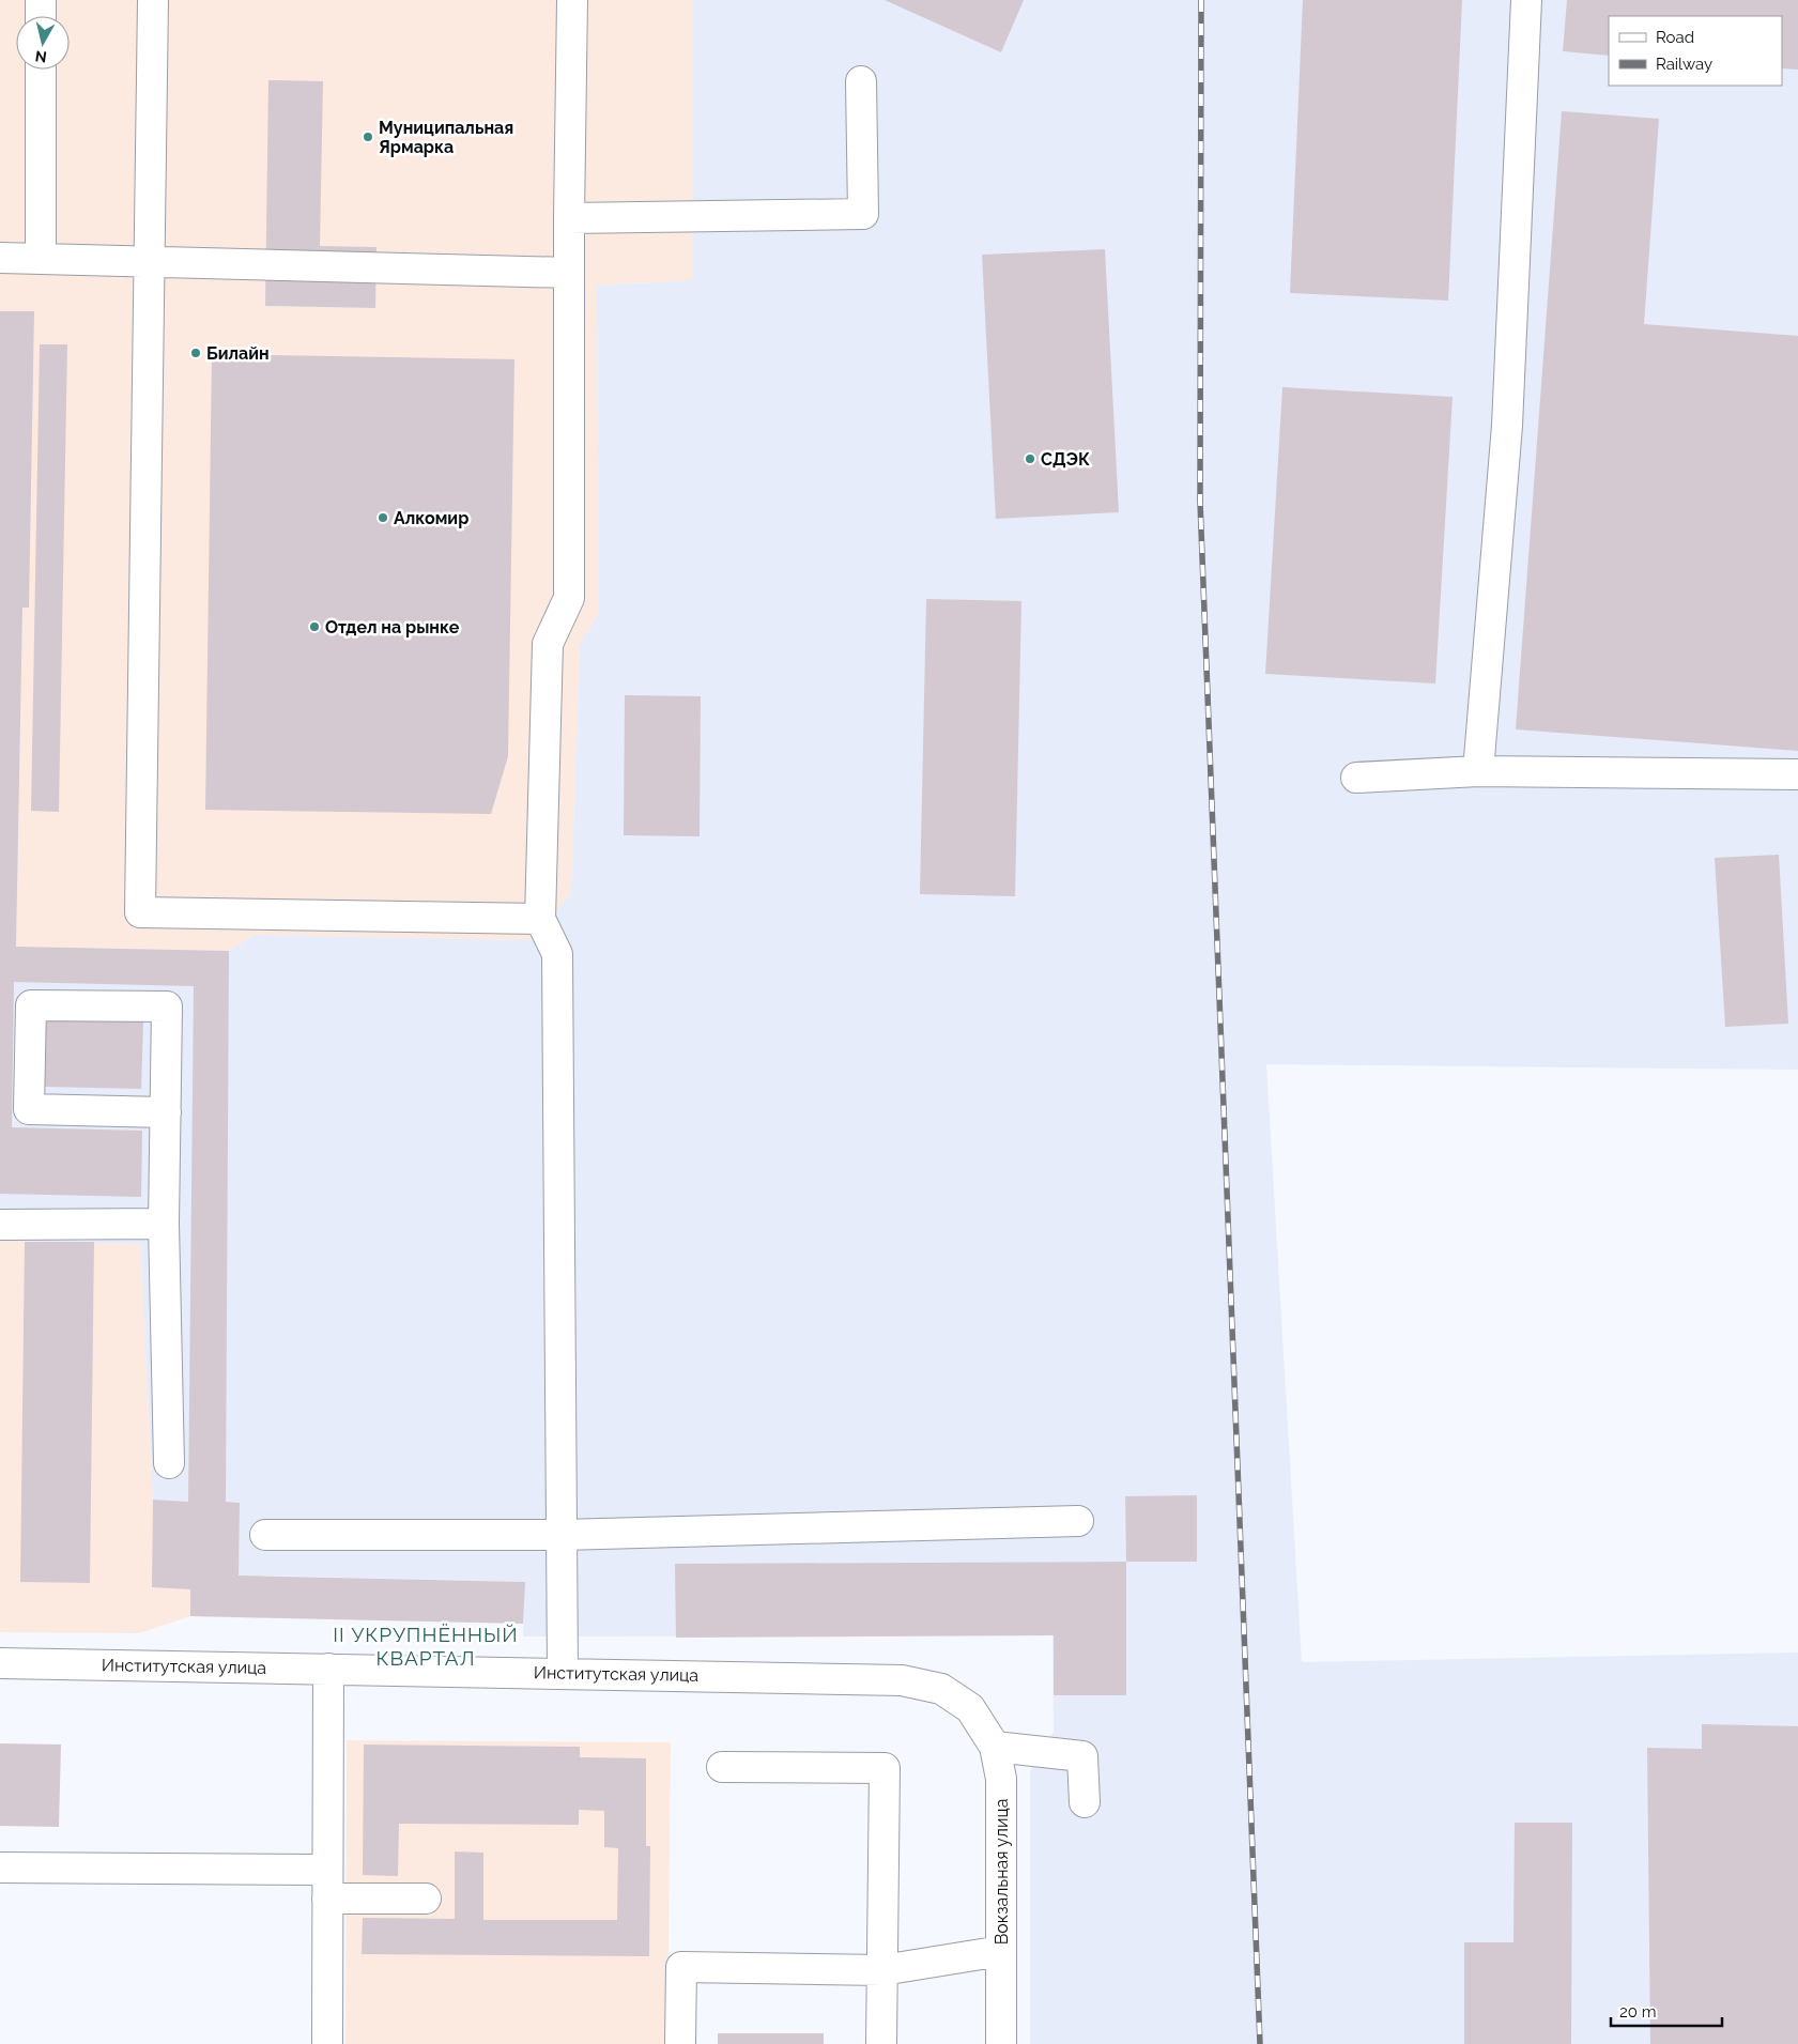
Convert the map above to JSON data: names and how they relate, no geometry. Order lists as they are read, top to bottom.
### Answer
{
  "streets": {
    "street": ["Институтская улица", "Вокзальная улица"]
  },
  "crossings": [
    ["Институтская улица", "Вокзальная улица"]
  ],
  "districts": ["II УКРУПНЁННЫЙ КВАРТАЛ"],
  "places": [
    "Муниципальная Ярмарка",
    "Билайн",
    "СДЭК",
    "Алкомир",
    "Отдел на рынке"
  ],
  "legend": ["Road", "Railway"],
  "scale_bar": "20 m",
  "north": "bottom"
}
